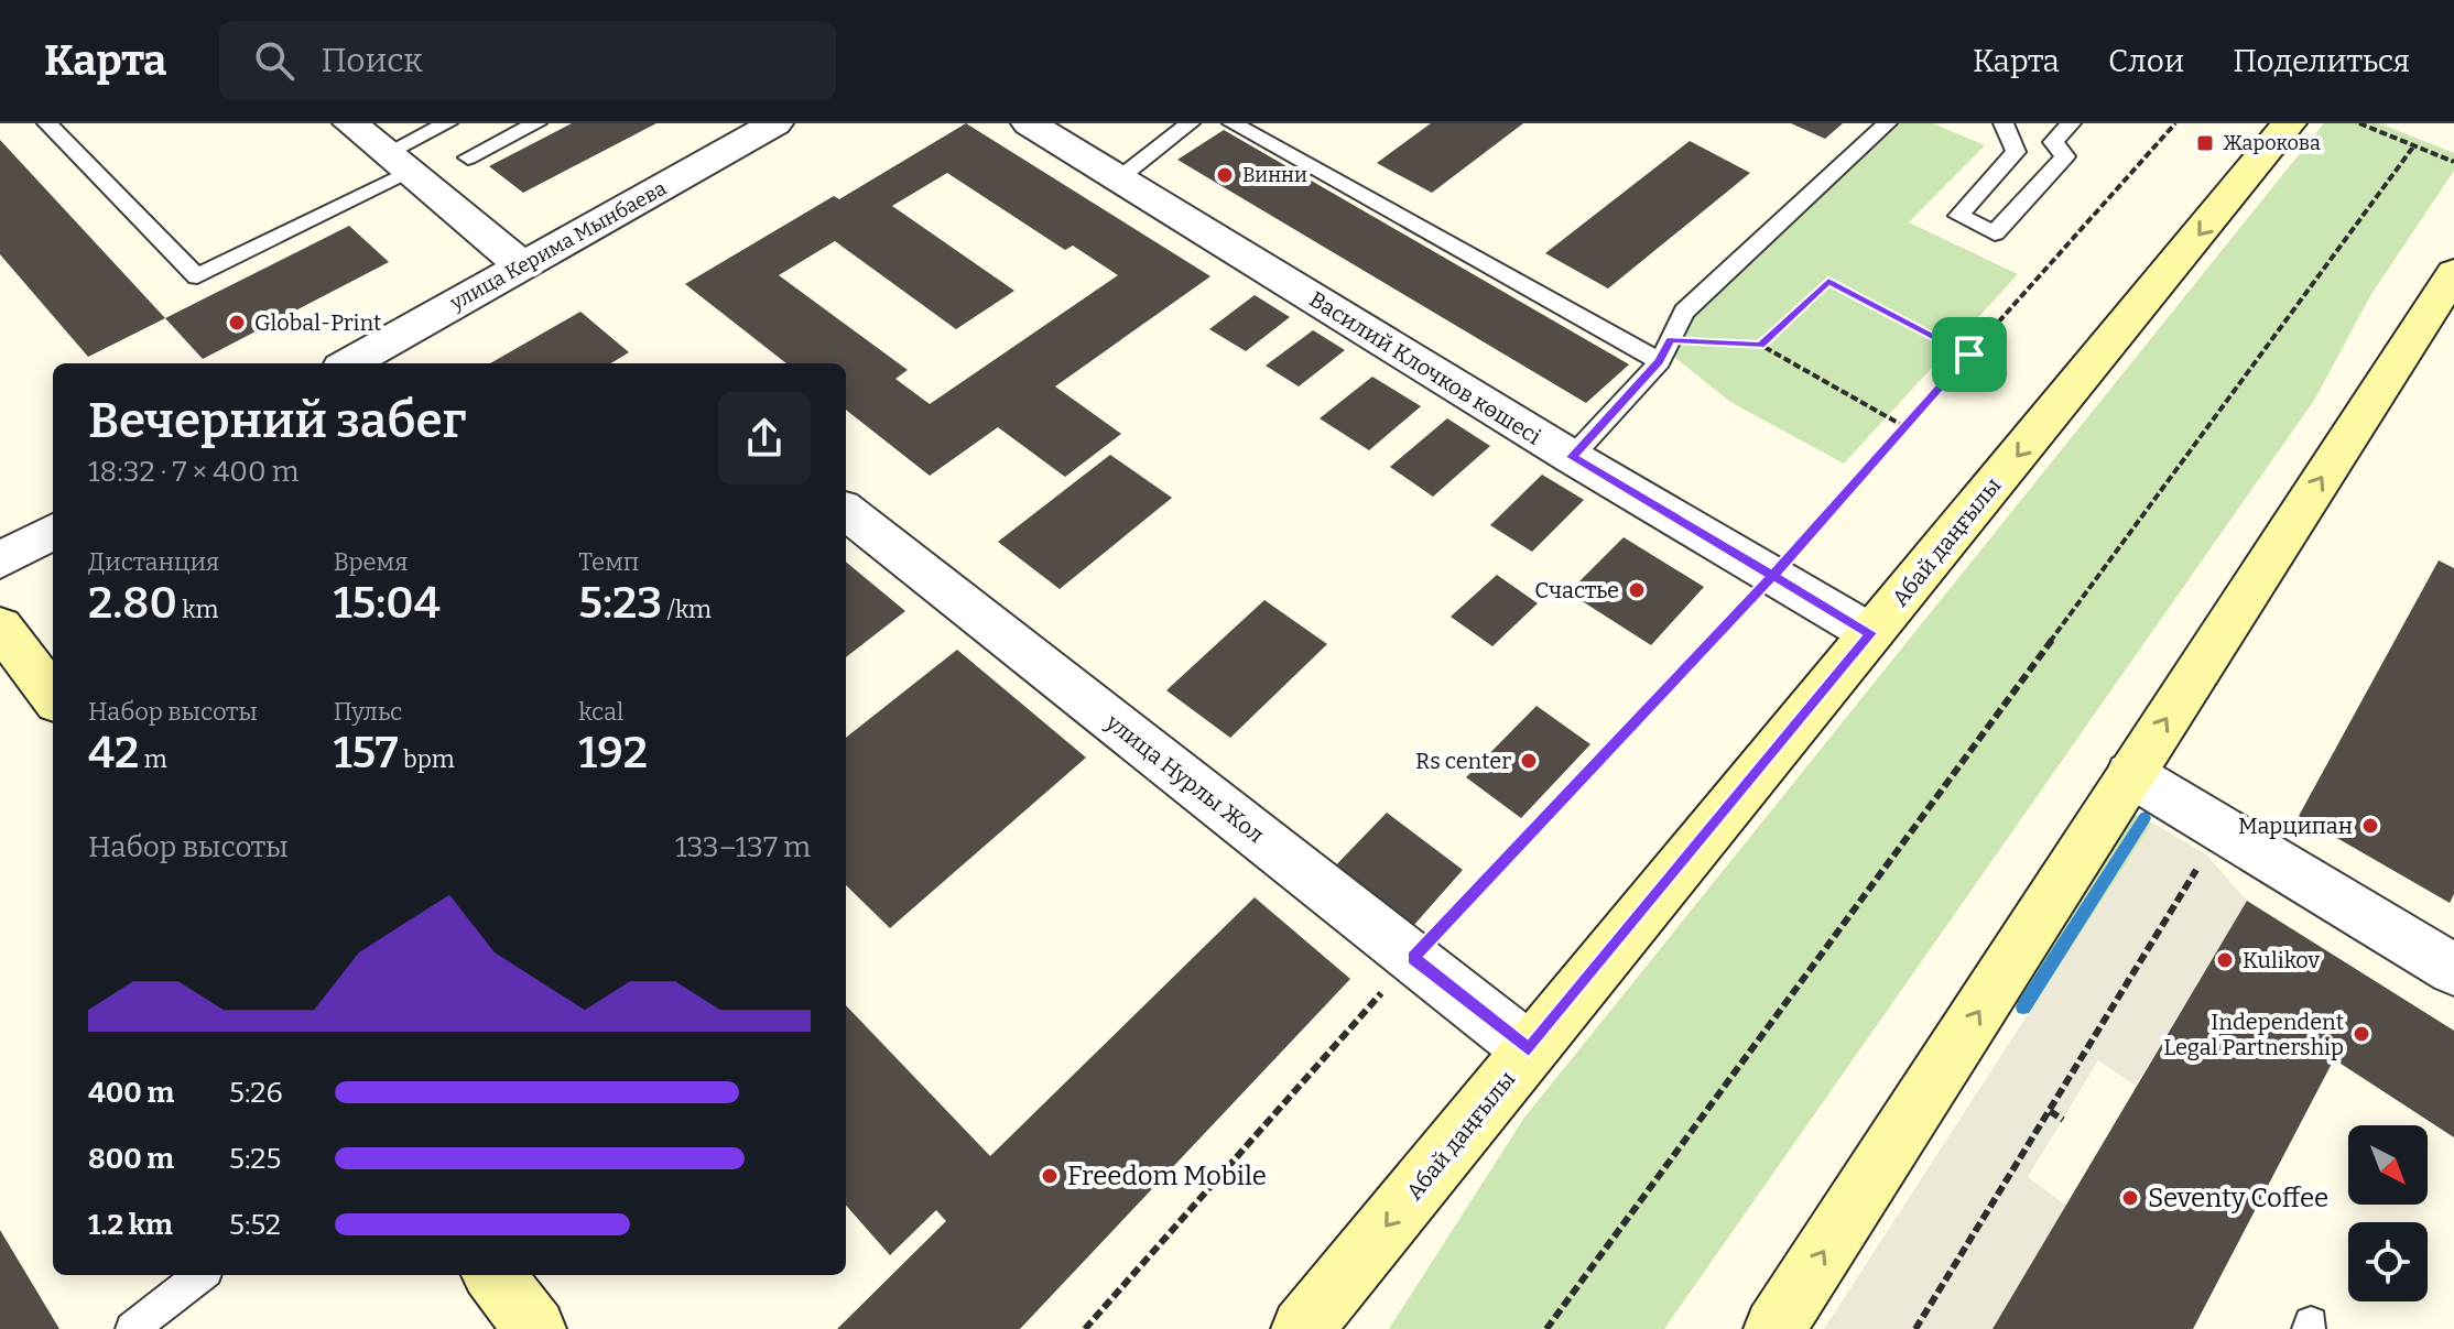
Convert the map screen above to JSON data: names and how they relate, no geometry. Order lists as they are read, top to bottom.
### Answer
{
  "streets": {
    "main road": ["Абай даңғылы"],
    "street": ["улица Керима Мынбаева", "Василий Клочков көшесі", "улица Нурлы Жол"]
  },
  "crossings": [
    ["Василий Клочков көшесі", "Абай даңғылы"],
    ["Абай даңғылы", "улица Нурлы Жол"]
  ],
  "places": {
    "transit": ["Жарокова"],
    "other": [
      "Винни",
      "Global-Print",
      "Счастье",
      "Rs center",
      "Марципан",
      "Kulikov",
      "Independent Legal Partnership",
      "Freedom Mobile",
      "Seventy Coffee"
    ]
  },
  "north": "bottom right",
  "page": {
    "header": "Карта",
    "search": "Поиск",
    "nav": ["Карта", "Слои", "Поделиться"],
    "heading": ["Вечерний забег", "18:32 · 7 × 400 m"],
    "stats": [
      ["Дистанция", "2.80 km"],
      ["Время", "15:04"],
      ["Темп", "5:23 /km"],
      ["Набор высоты", "42 m"],
      ["Пульс", "157 bpm"],
      ["kcal", "192"]
    ],
    "chart": ["Набор высоты", "133–137 m"],
    "list": [
      {
        "name": "400 m",
        "note": "5:26"
      },
      {
        "name": "800 m",
        "note": "5:25"
      },
      {
        "name": "1.2 km",
        "note": "5:52"
      }
    ]
  }
}
